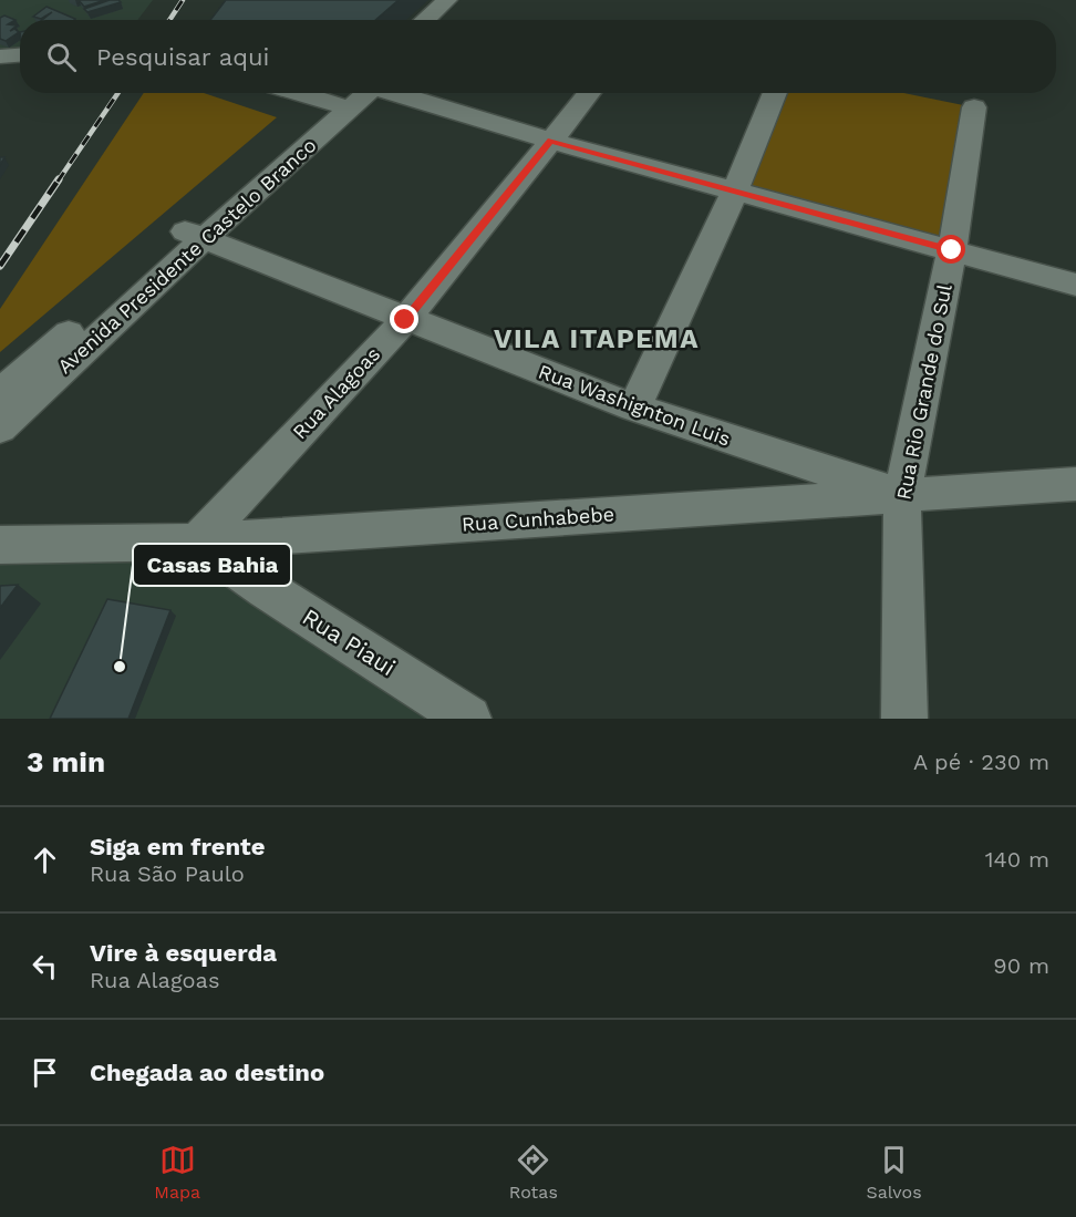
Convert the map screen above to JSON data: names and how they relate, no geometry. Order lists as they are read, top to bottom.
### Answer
{
  "streets": {
    "street": [
      "Avenida Presidente Castelo Branco",
      "Rua Rio Grande do Sul",
      "Rua Alagoas",
      "Rua Washignton Luis",
      "Rua Cunhabebe",
      "Rua Piaui"
    ]
  },
  "crossings": [
    ["Avenida Presidente Castelo Branco", "Rua Washignton Luis"],
    ["Rua Rio Grande do Sul", "Rua Washignton Luis"],
    ["Rua Rio Grande do Sul", "Rua Cunhabebe"],
    ["Rua Alagoas", "Rua Washignton Luis"],
    ["Rua Alagoas", "Rua Cunhabebe"],
    ["Rua Alagoas", "Rua Piaui"],
    ["Rua Washignton Luis", "Rua Cunhabebe"],
    ["Rua Cunhabebe", "Rua Piaui"]
  ],
  "districts": ["VILA ITAPEMA"],
  "places": ["Casas Bahia"],
  "page": {
    "search": "Pesquisar aqui",
    "heading": ["3 min", "A pé · 230 m"],
    "list": [
      ["Siga em frente", "Rua São Paulo", "140 m"],
      ["Vire à esquerda", "Rua Alagoas", "90 m"],
      "Chegada ao destino"
    ],
    "nav": ["Mapa", "Rotas", "Salvos"]
  }
}
